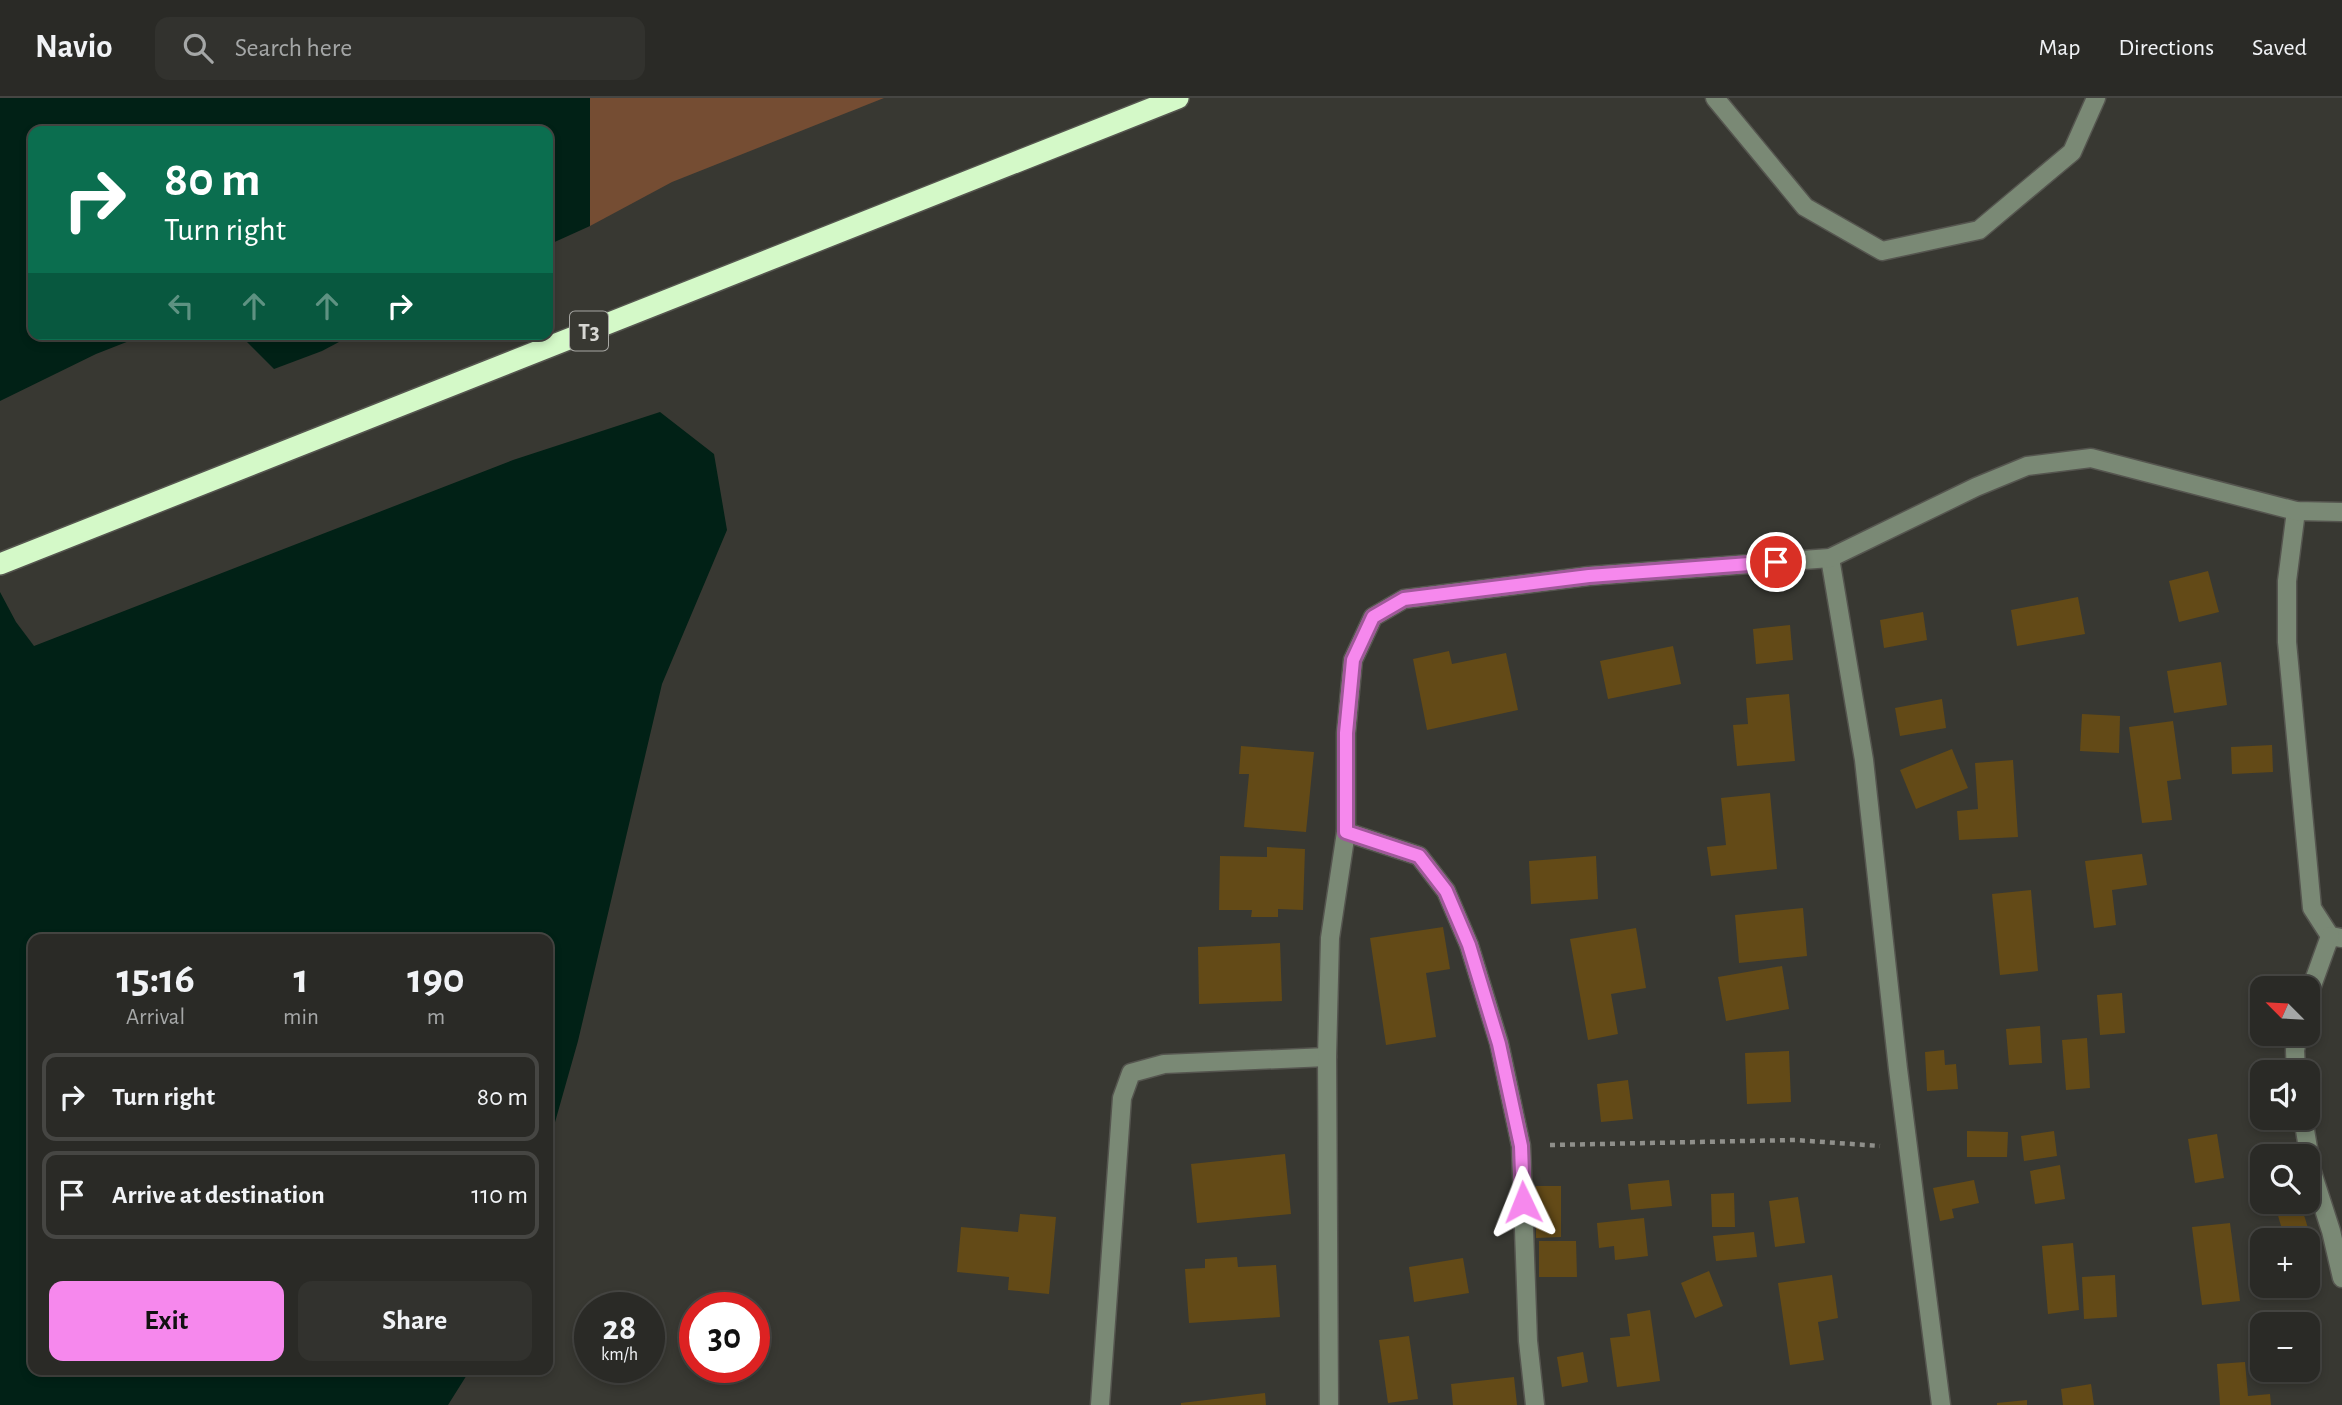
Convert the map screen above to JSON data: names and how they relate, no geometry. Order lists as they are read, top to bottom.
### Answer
{
  "streets": {
    "highway": ["T3"]
  },
  "north": "top left",
  "page": {
    "header": "Navio",
    "search": "Search here",
    "nav": ["Map", "Directions", "Saved"],
    "turn": ["80 m", "Turn right"],
    "eta": [
      "15:16",
      "Arrival",
      "1",
      "min",
      "190",
      "m"
    ],
    "map_buttons": ["+", "−"],
    "list": [
      {
        "name": "Turn right",
        "value": "80 m"
      },
      {
        "name": "Arrive at destination",
        "value": "110 m"
      }
    ],
    "buttons": ["Exit", "Share"],
    "speed": "28 km/h",
    "limit": "30"
  }
}
